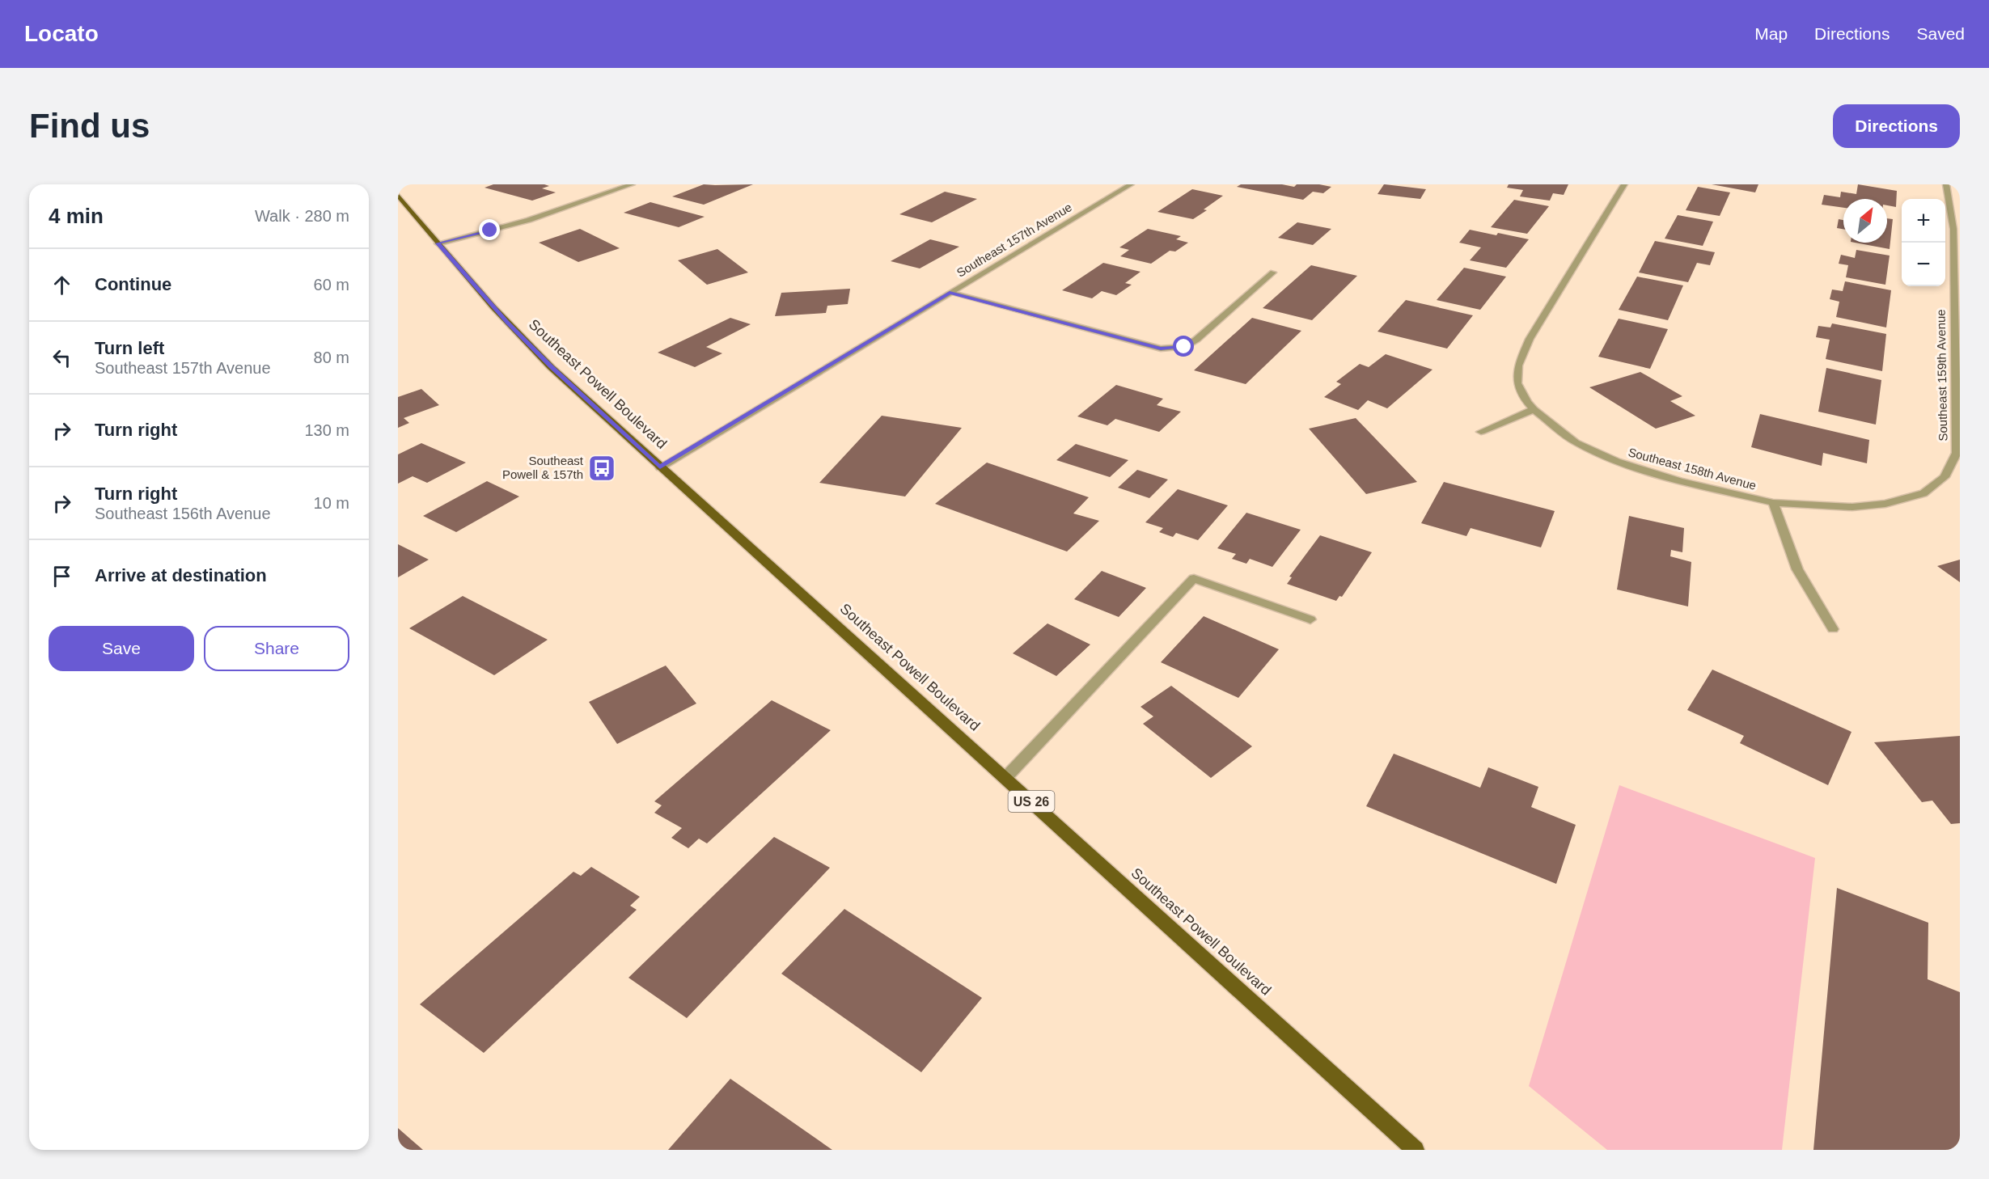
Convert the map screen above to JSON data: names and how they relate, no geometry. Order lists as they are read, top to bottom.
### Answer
{
  "streets": {
    "main road": ["Southeast Powell Boulevard", "US 26"],
    "street": ["Southeast 157th Avenue", "Southeast 159th Avenue", "Southeast 158th Avenue"]
  },
  "crossings": [
    ["Southeast 157th Avenue", "Southeast Powell Boulevard"],
    ["Southeast 159th Avenue", "Southeast 158th Avenue"]
  ],
  "places": {
    "bus stop": ["Southeast Powell & 157th"]
  },
  "north": "top right",
  "page": {
    "header": "Locato",
    "nav": ["Map", "Directions", "Saved"],
    "buttons": [
      "Directions",
      ["Save", "Share"]
    ],
    "title": "Find us",
    "heading": ["4 min", "Walk · 280 m"],
    "map_buttons": ["+", "−"],
    "list": [
      ["Continue", "60 m"],
      ["Turn left", "Southeast 157th Avenue", "80 m"],
      ["Turn right", "130 m"],
      ["Turn right", "Southeast 156th Avenue", "10 m"],
      "Arrive at destination"
    ]
  }
}
